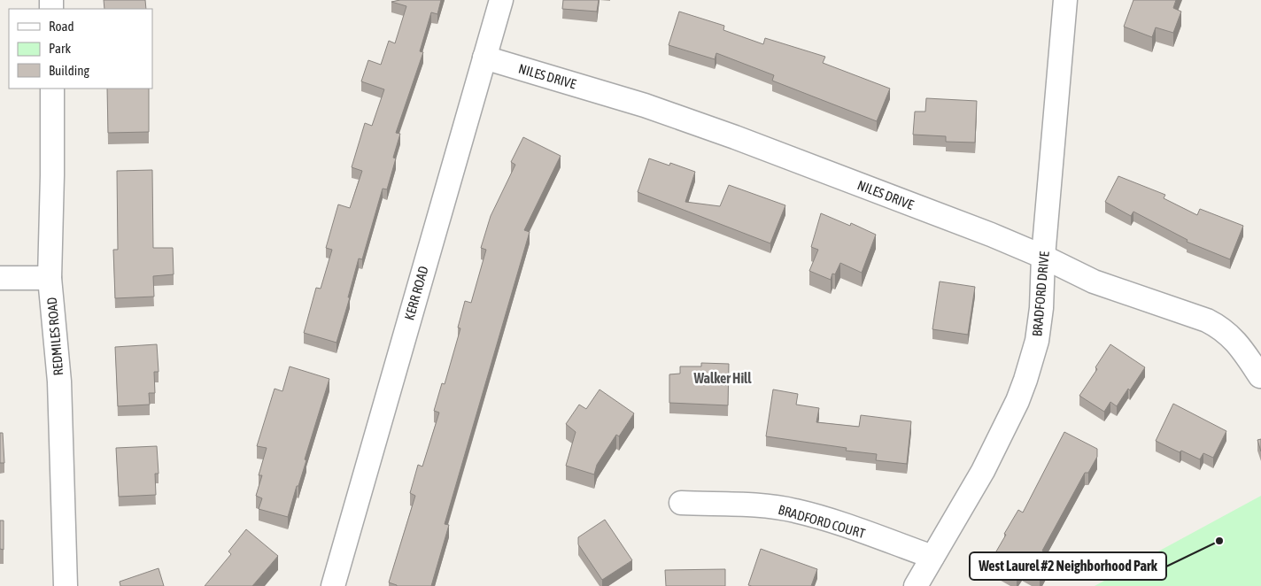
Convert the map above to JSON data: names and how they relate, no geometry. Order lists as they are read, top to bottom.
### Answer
{
  "streets": {
    "street": [
      "NILES DRIVE",
      "KERR ROAD",
      "BRADFORD DRIVE",
      "REDMILES ROAD",
      "BRADFORD COURT"
    ]
  },
  "crossings": [
    ["NILES DRIVE", "KERR ROAD"],
    ["NILES DRIVE", "BRADFORD DRIVE"],
    ["BRADFORD DRIVE", "BRADFORD COURT"]
  ],
  "districts": ["Walker Hill"],
  "places": ["West Laurel #2 Neighborhood Park"],
  "legend": ["Road", "Park", "Building"]
}
